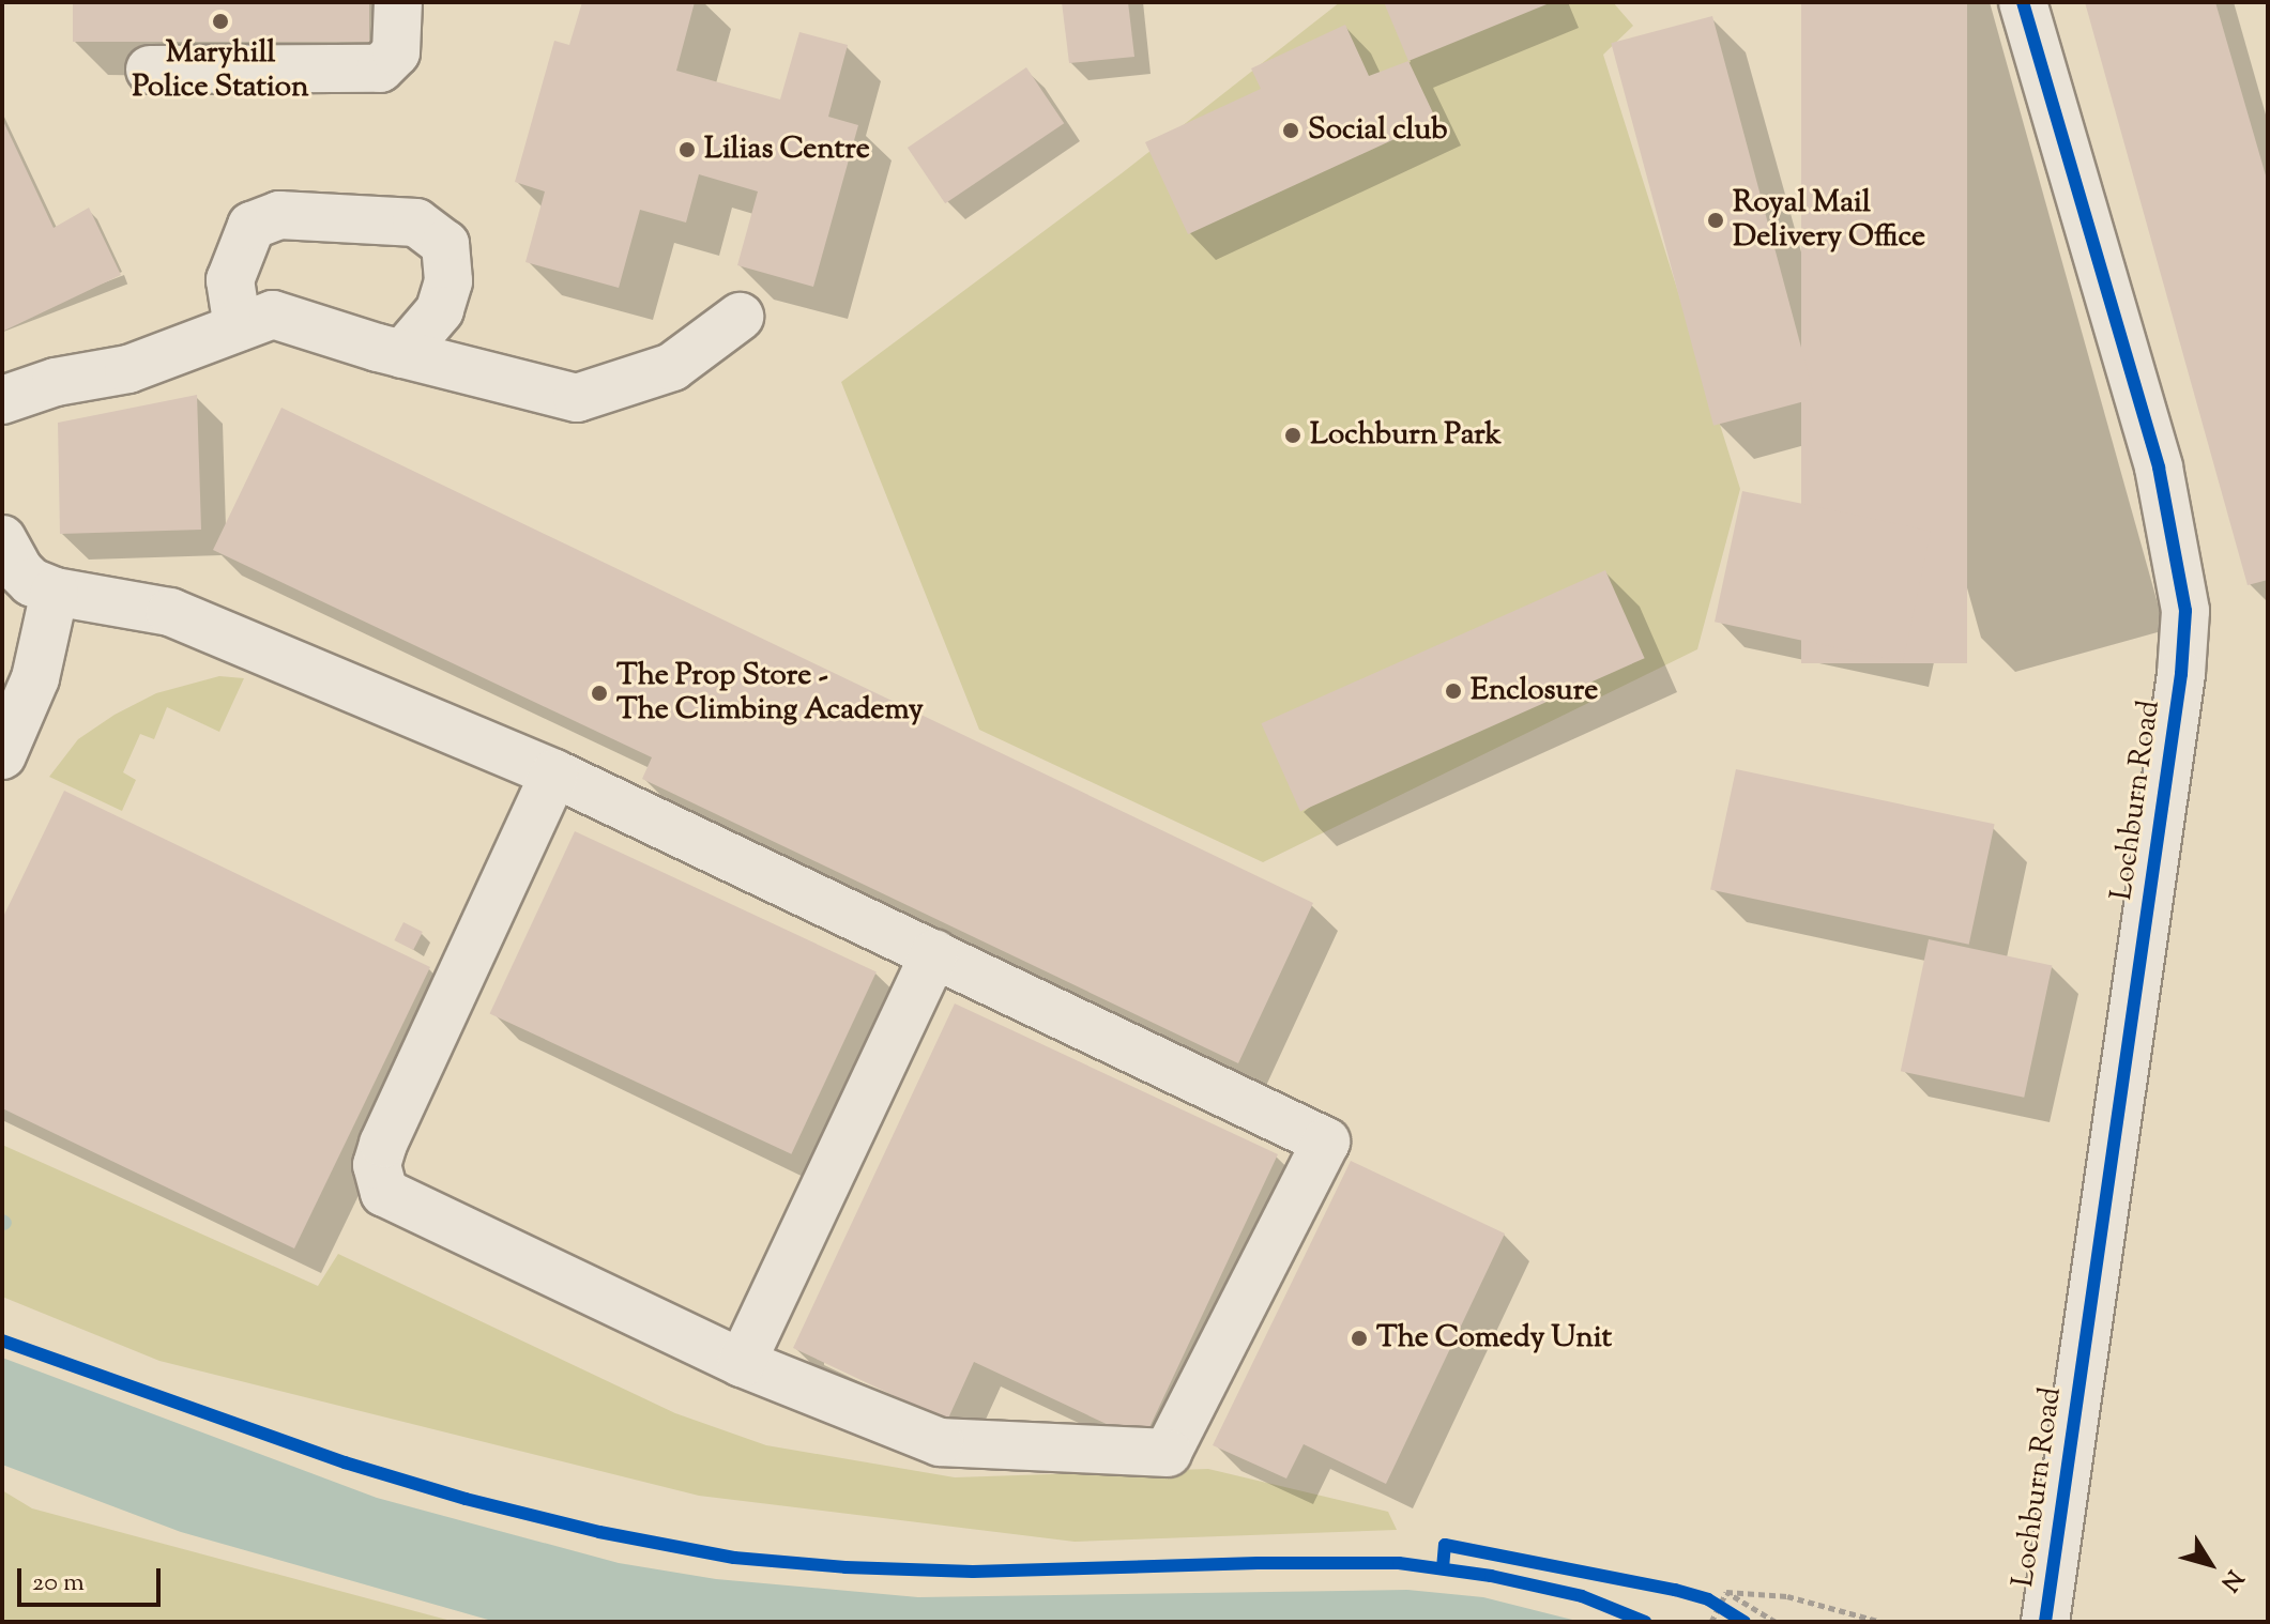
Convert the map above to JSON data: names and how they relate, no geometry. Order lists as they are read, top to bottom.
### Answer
{
  "streets": {
    "street": ["Lochburn Road"]
  },
  "places": [
    "Maryhill Police Station",
    "Social club",
    "Lilias Centre",
    "Royal Mail Delivery Office",
    "Lochburn Park",
    "Enclosure",
    "The Prop Store - The Climbing Academy",
    "The Comedy Unit"
  ],
  "scale_bar": "20 m",
  "north": "bottom right"
}
